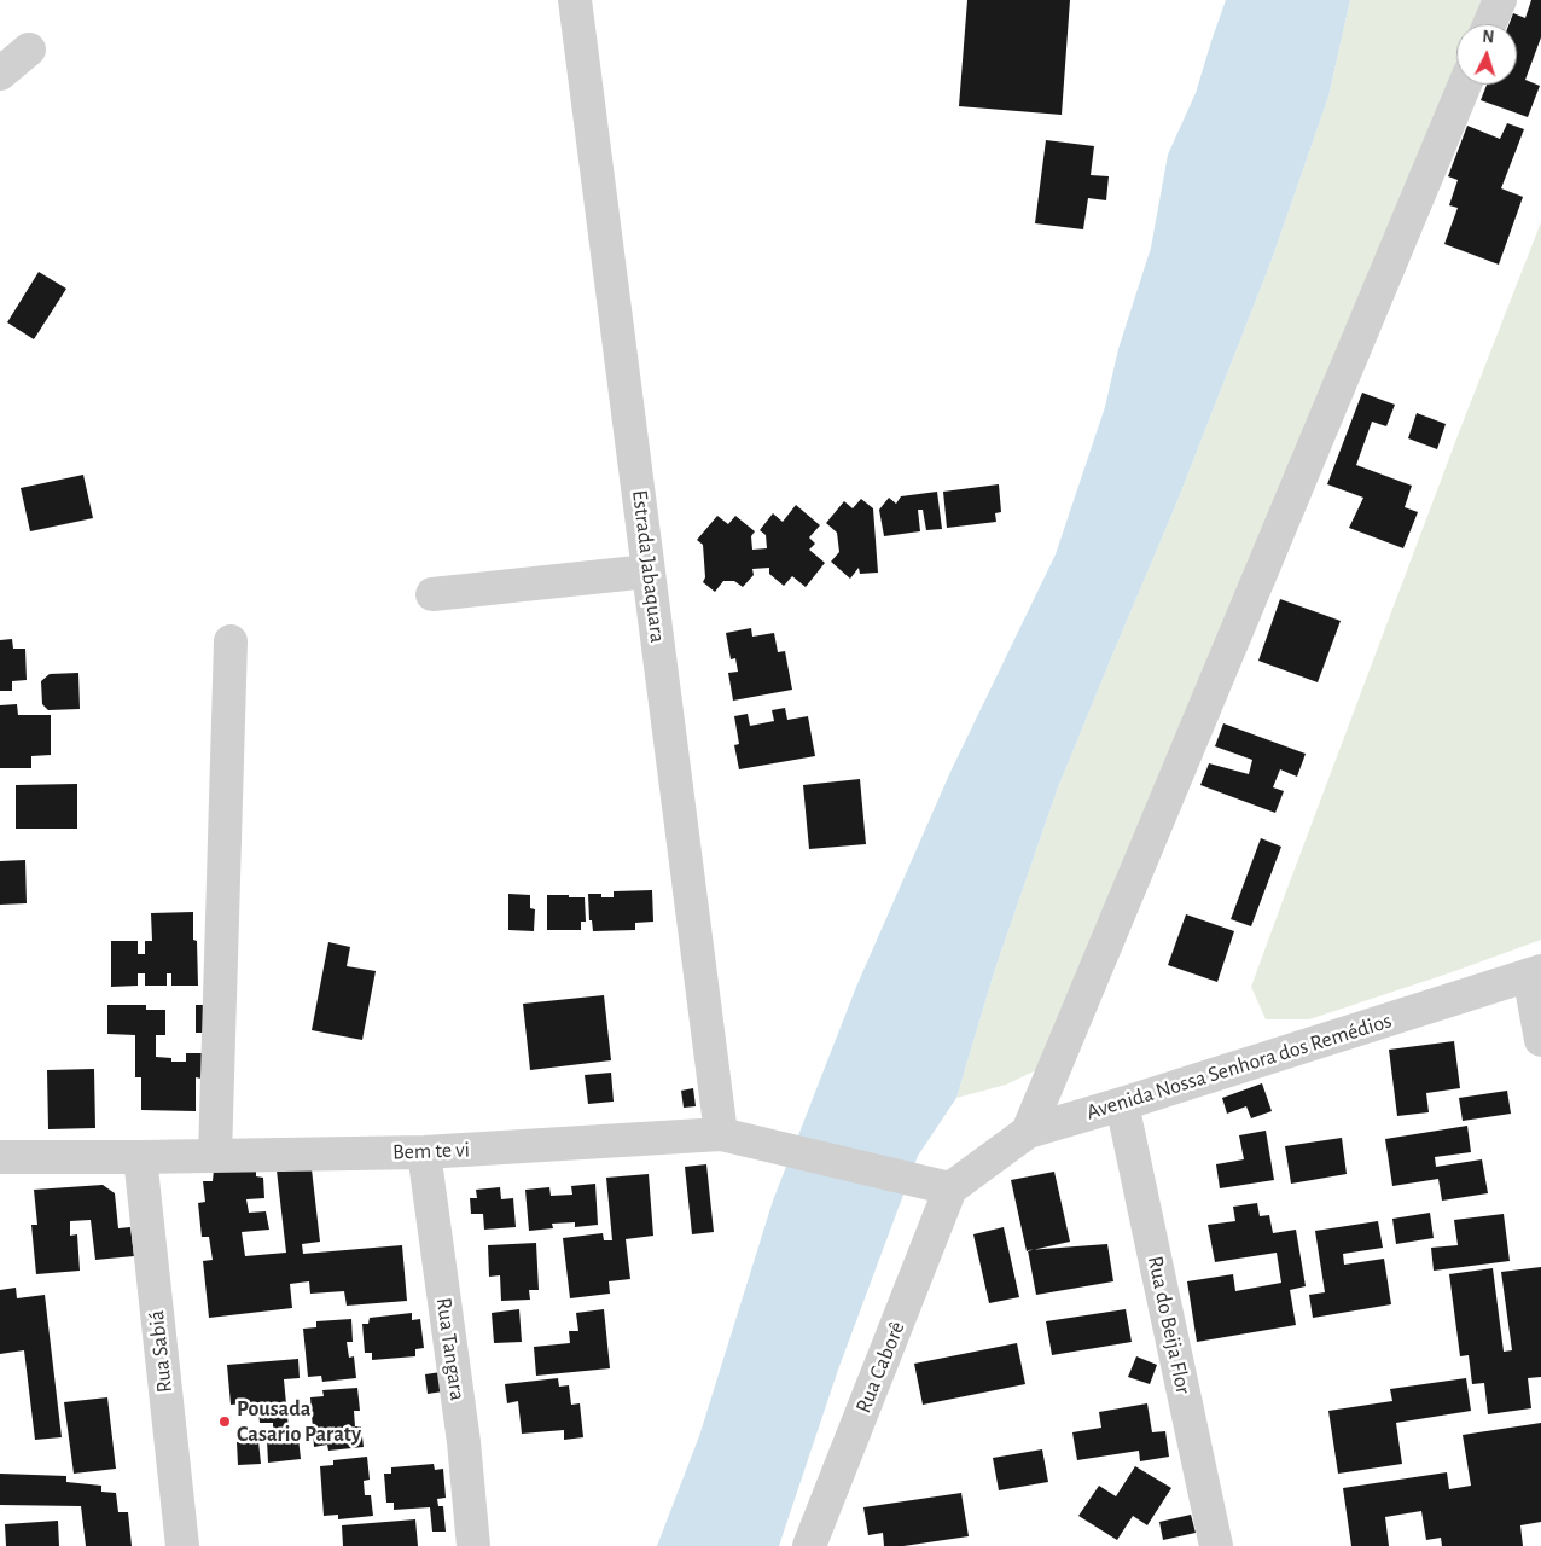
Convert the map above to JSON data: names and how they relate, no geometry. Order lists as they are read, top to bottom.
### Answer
{
  "streets": {
    "street": [
      "Estrada Jabaquara",
      "Avenida Nossa Senhora dos Remédios",
      "Bem te vi",
      "Rua do Beija Flor",
      "Rua Tangara",
      "Rua Sabiá",
      "Rua Caborê"
    ]
  },
  "crossings": [
    ["Estrada Jabaquara", "Bem te vi"],
    ["Avenida Nossa Senhora dos Remédios", "Bem te vi"],
    ["Avenida Nossa Senhora dos Remédios", "Rua do Beija Flor"],
    ["Avenida Nossa Senhora dos Remédios", "Rua Caborê"],
    ["Bem te vi", "Rua Tangara"],
    ["Bem te vi", "Rua Sabiá"],
    ["Bem te vi", "Rua Caborê"]
  ],
  "places": ["Pousada Casario Paraty"],
  "north": "top"
}
